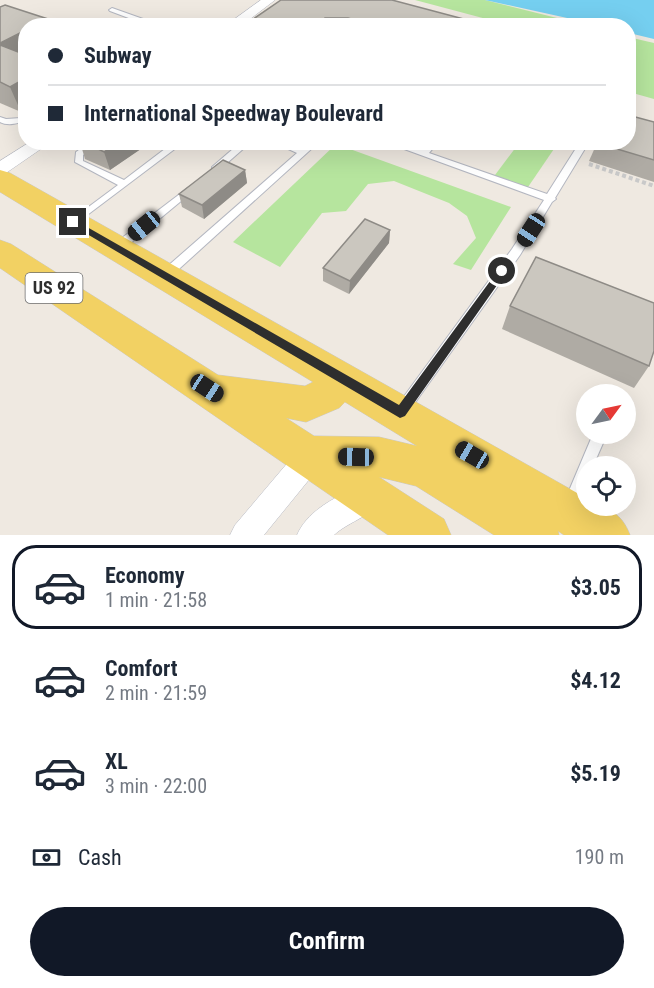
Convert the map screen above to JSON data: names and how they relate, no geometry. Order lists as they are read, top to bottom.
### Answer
{
  "streets": {
    "main road": ["US 92"]
  },
  "north": "top right",
  "page": {
    "banner": ["Subway", "International Speedway Boulevard"],
    "list": [
      {
        "name": "Economy",
        "note": "1 min · 21:58",
        "value": "$3.05"
      },
      {
        "name": "Comfort",
        "note": "2 min · 21:59",
        "value": "$4.12"
      },
      {
        "name": "XL",
        "note": "3 min · 22:00",
        "value": "$5.19"
      }
    ],
    "pay": ["Cash", "190 m"],
    "buttons": "Confirm"
  }
}
